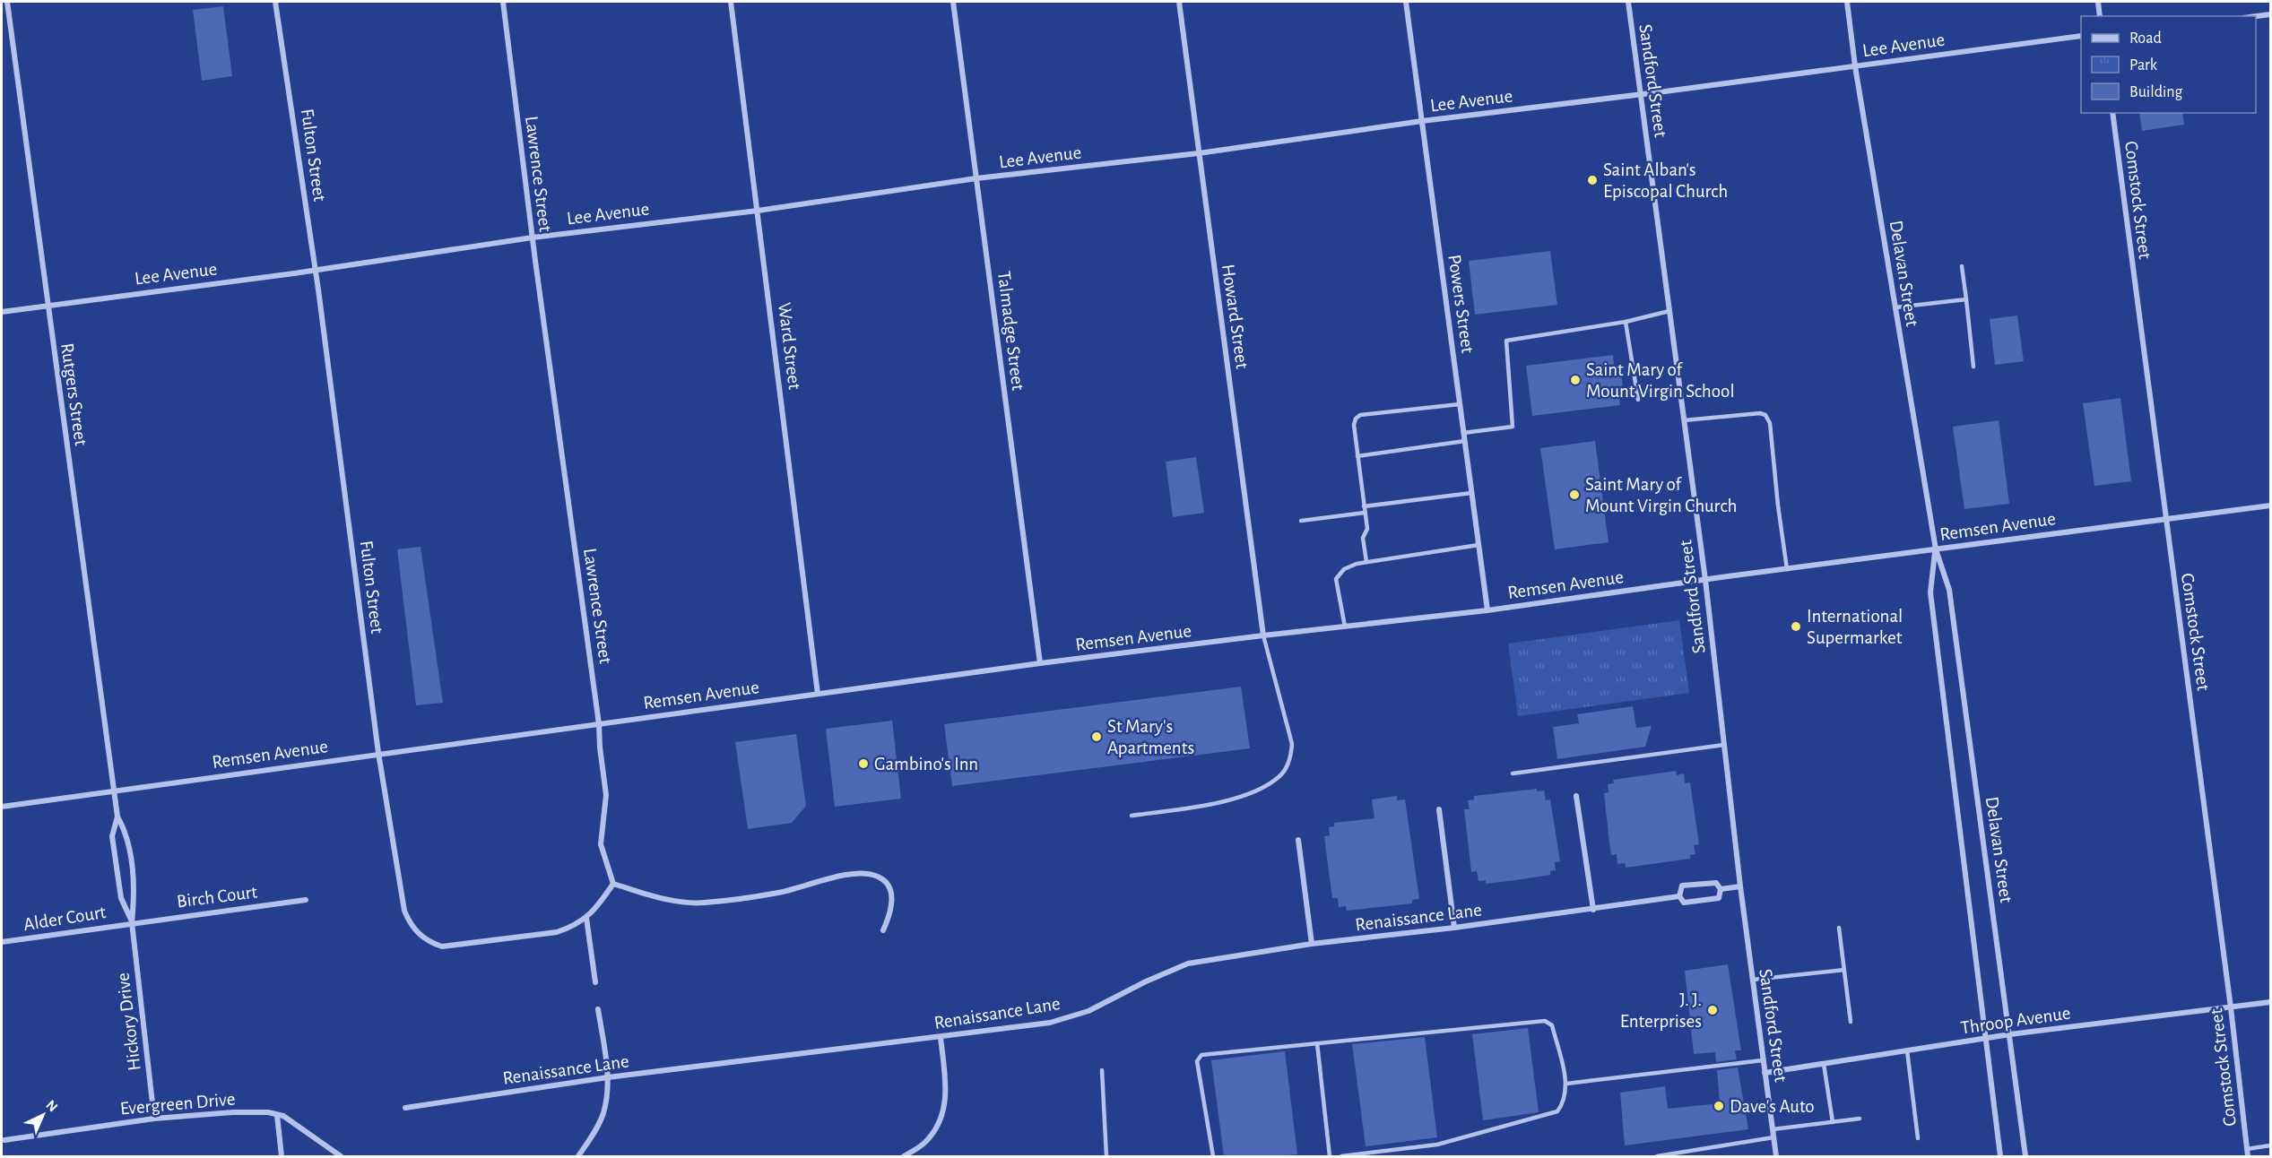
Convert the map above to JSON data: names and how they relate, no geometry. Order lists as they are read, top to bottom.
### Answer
{
  "streets": {
    "street": [
      "Lee Avenue",
      "Sandford Street",
      "Fulton Street",
      "Lawrence Street",
      "Comstock Street",
      "Delavan Street",
      "Powers Street",
      "Howard Street",
      "Talmadge Street",
      "Ward Street",
      "Rutgers Street",
      "Remsen Avenue",
      "Birch Court",
      "Renaissance Lane",
      "Alder Court",
      "Throop Avenue",
      "Hickory Drive",
      "Evergreen Drive"
    ]
  },
  "crossings": [
    ["Lee Avenue", "Sandford Street"],
    ["Lee Avenue", "Fulton Street"],
    ["Lee Avenue", "Lawrence Street"],
    ["Lee Avenue", "Delavan Street"],
    ["Lee Avenue", "Powers Street"],
    ["Lee Avenue", "Howard Street"],
    ["Lee Avenue", "Talmadge Street"],
    ["Lee Avenue", "Ward Street"],
    ["Lee Avenue", "Rutgers Street"],
    ["Sandford Street", "Remsen Avenue"],
    ["Sandford Street", "Renaissance Lane"],
    ["Sandford Street", "Throop Avenue"],
    ["Fulton Street", "Remsen Avenue"],
    ["Lawrence Street", "Remsen Avenue"],
    ["Comstock Street", "Remsen Avenue"],
    ["Comstock Street", "Throop Avenue"],
    ["Delavan Street", "Remsen Avenue"],
    ["Delavan Street", "Throop Avenue"],
    ["Powers Street", "Remsen Avenue"],
    ["Howard Street", "Remsen Avenue"],
    ["Talmadge Street", "Remsen Avenue"],
    ["Ward Street", "Remsen Avenue"],
    ["Rutgers Street", "Remsen Avenue"],
    ["Rutgers Street", "Hickory Drive"],
    ["Remsen Avenue", "Hickory Drive"],
    ["Birch Court", "Alder Court"],
    ["Birch Court", "Hickory Drive"],
    ["Alder Court", "Hickory Drive"],
    ["Hickory Drive", "Evergreen Drive"]
  ],
  "places": [
    "Saint Alban's Episcopal Church",
    "Saint Mary of Mount Virgin School",
    "Saint Mary of Mount Virgin Church",
    "International Supermarket",
    "St Mary's Apartments",
    "Gambino's Inn",
    "J. J. Enterprises",
    "Dave's Auto"
  ],
  "legend": ["Road", "Park", "Building"],
  "north": "top right"
}
